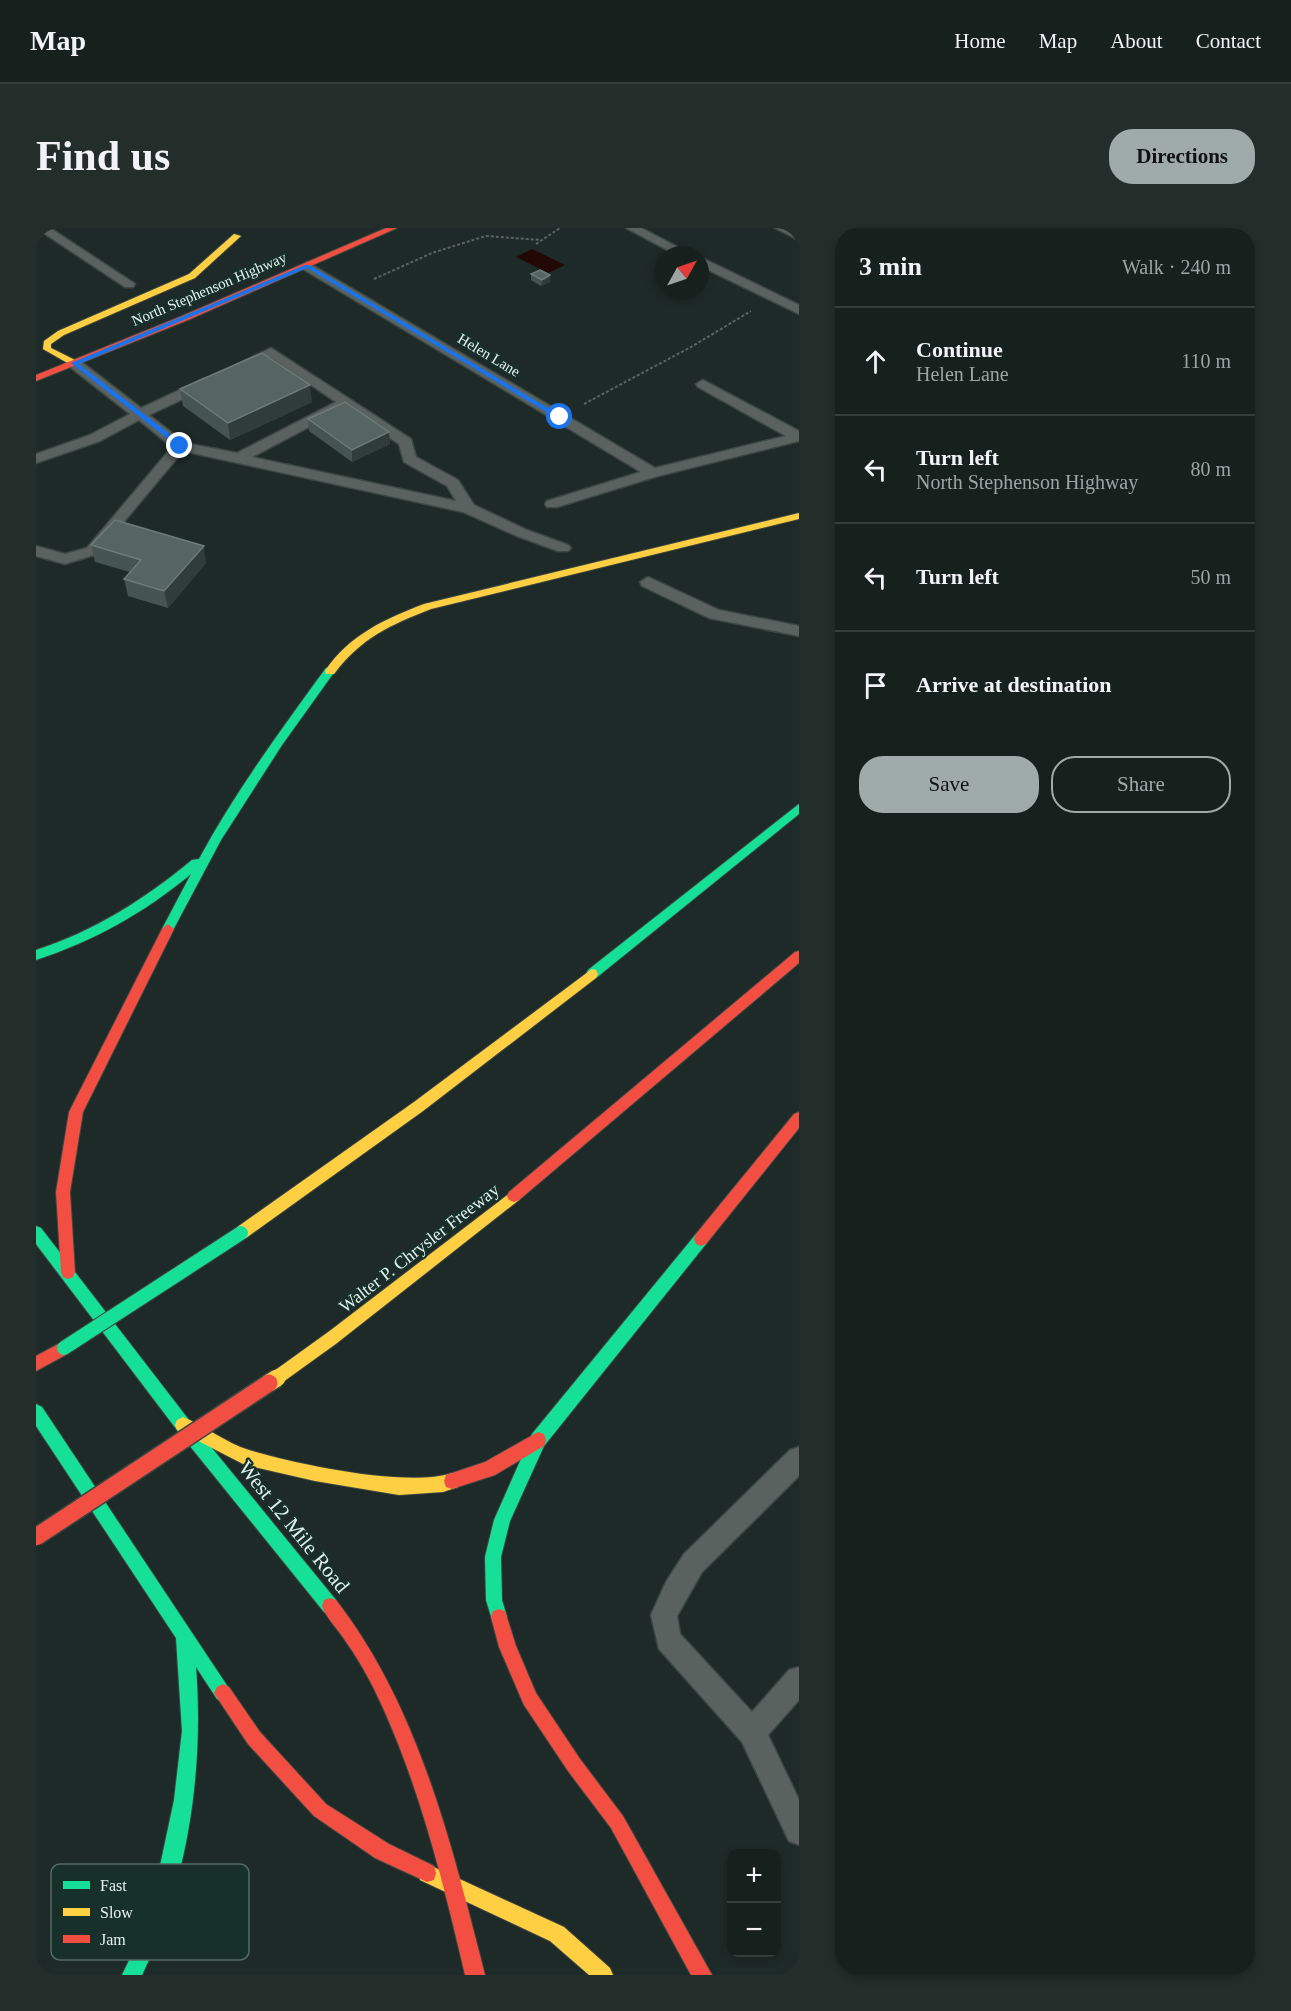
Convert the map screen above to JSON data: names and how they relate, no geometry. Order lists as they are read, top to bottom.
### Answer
{
  "streets": {
    "main road": ["North Stephenson Highway", "Walter P. Chrysler Freeway", "West 12 Mile Road"],
    "lane": ["Helen Lane"]
  },
  "crossings": [
    ["North Stephenson Highway", "Helen Lane"]
  ],
  "legend": ["Fast", "Slow", "Jam"],
  "north": "top right",
  "page": {
    "header": "Map",
    "nav": [
      "Home",
      "Map",
      "About",
      "Contact"
    ],
    "buttons": [
      "Directions",
      ["Save", "Share"]
    ],
    "title": "Find us",
    "heading": ["3 min", "Walk · 240 m"],
    "list": [
      ["Continue", "Helen Lane", "110 m"],
      ["Turn left", "North Stephenson Highway", "80 m"],
      ["Turn left", "50 m"],
      "Arrive at destination"
    ],
    "map_buttons": ["+", "−"]
  }
}
